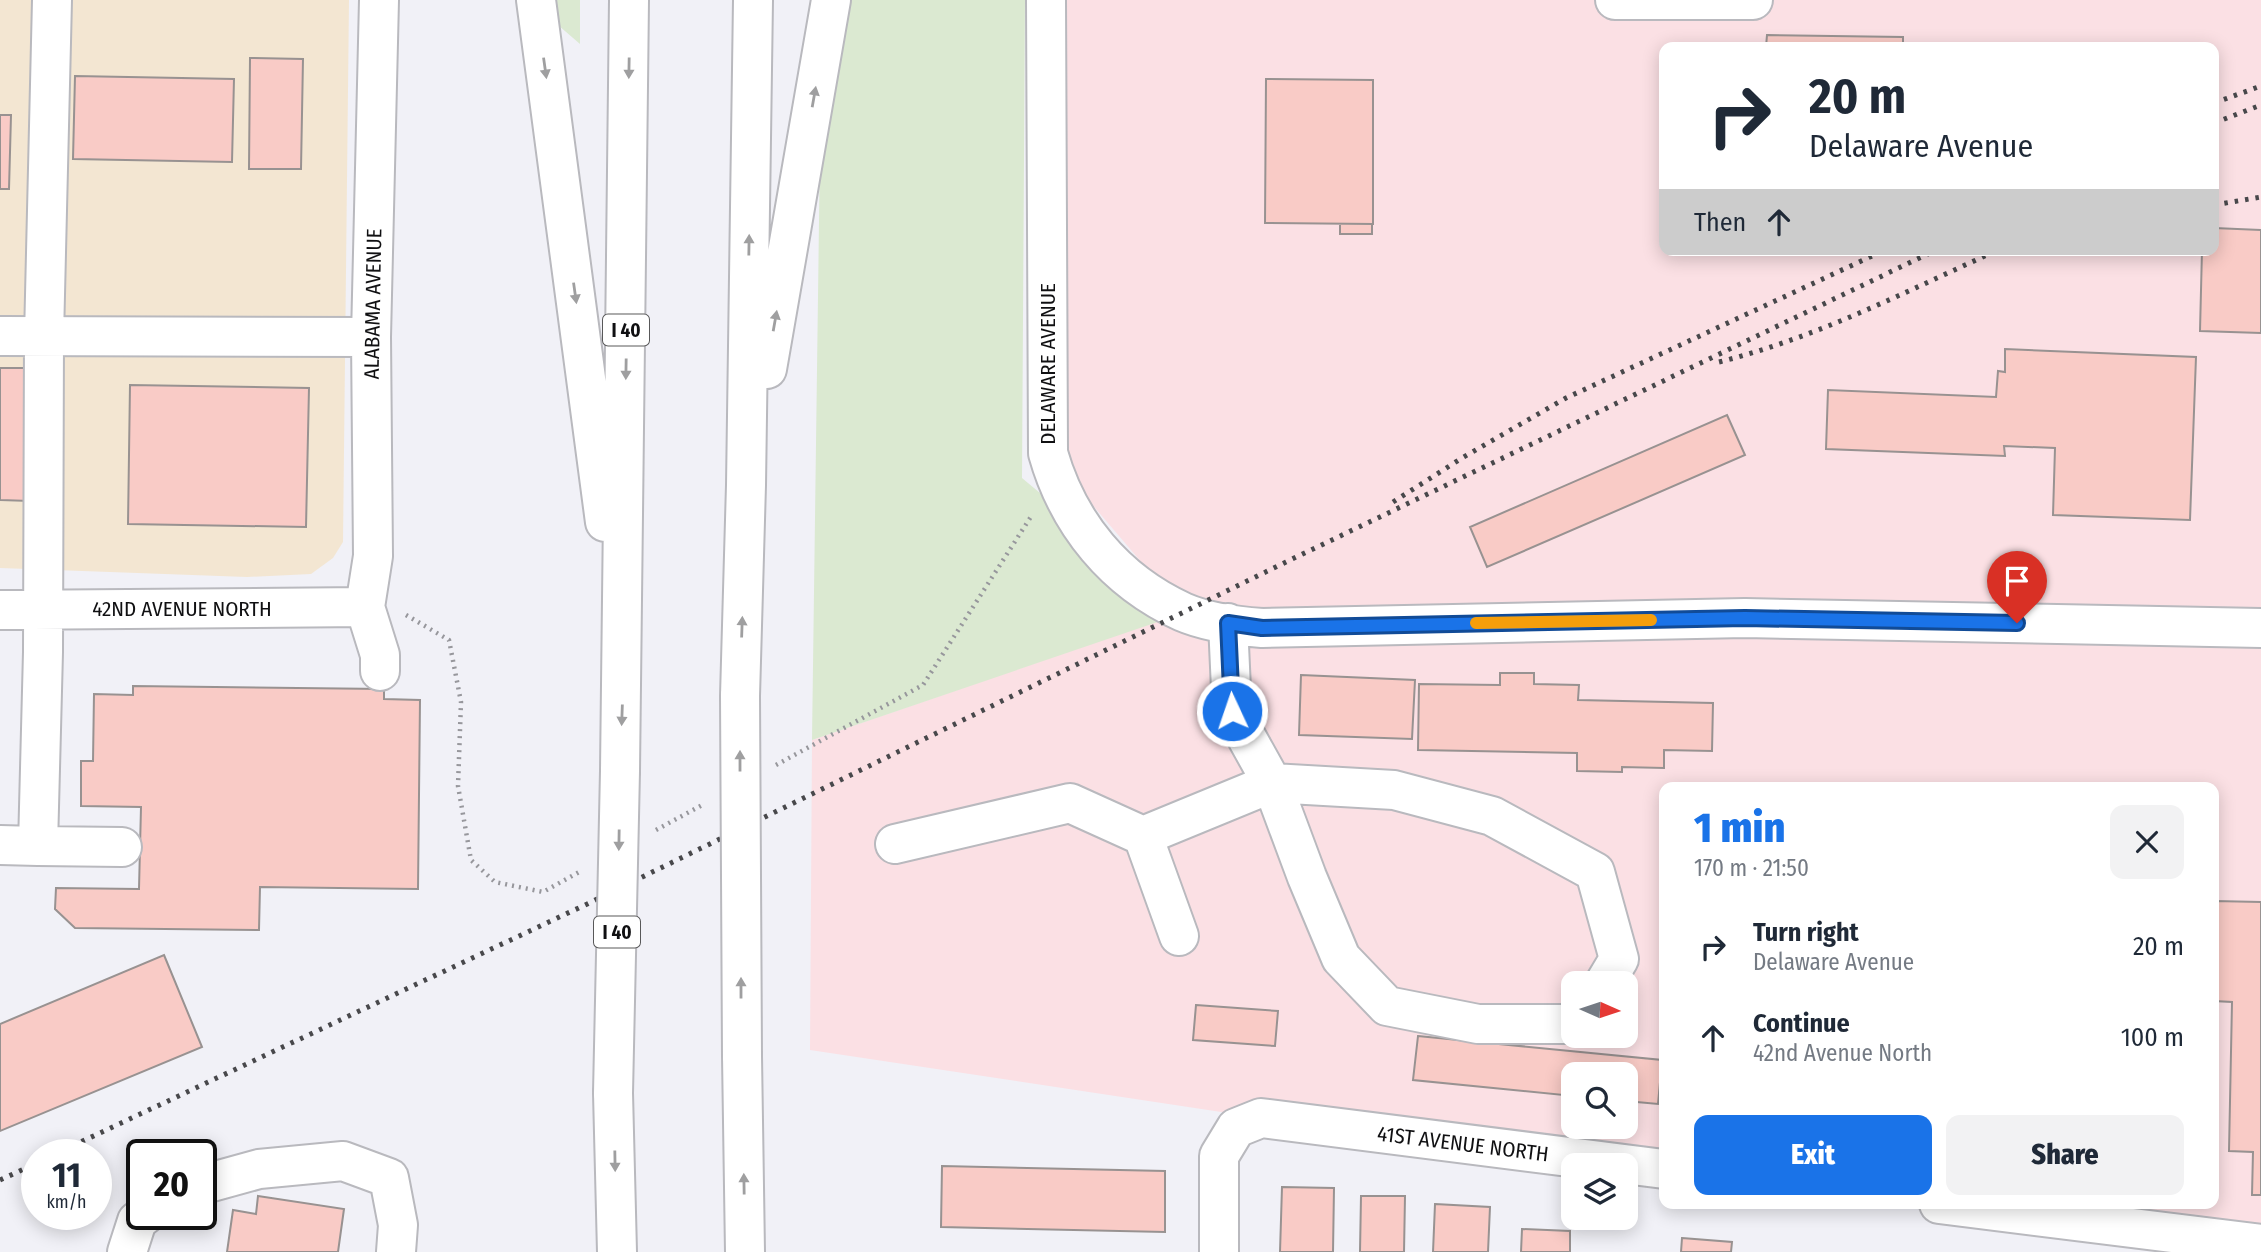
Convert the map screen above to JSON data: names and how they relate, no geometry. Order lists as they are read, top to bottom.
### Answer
{
  "streets": {
    "main road": [
      "ALABAMA AVENUE",
      "I 40",
      "DELAWARE AVENUE",
      "42ND AVENUE NORTH",
      "41ST AVENUE NORTH"
    ]
  },
  "crossings": [
    ["ALABAMA AVENUE", "42ND AVENUE NORTH"]
  ],
  "north": "right",
  "page": {
    "turn": ["20 m", "Delaware Avenue"],
    "then": "Then",
    "heading": ["1 min", "170 m · 21:50"],
    "list": [
      {
        "name": "Turn right",
        "note": "Delaware Avenue",
        "value": "20 m"
      },
      {
        "name": "Continue",
        "note": "42nd Avenue North",
        "value": "100 m"
      }
    ],
    "buttons": ["Exit", "Share"],
    "speed": "11 km/h",
    "limit": "20"
  }
}
